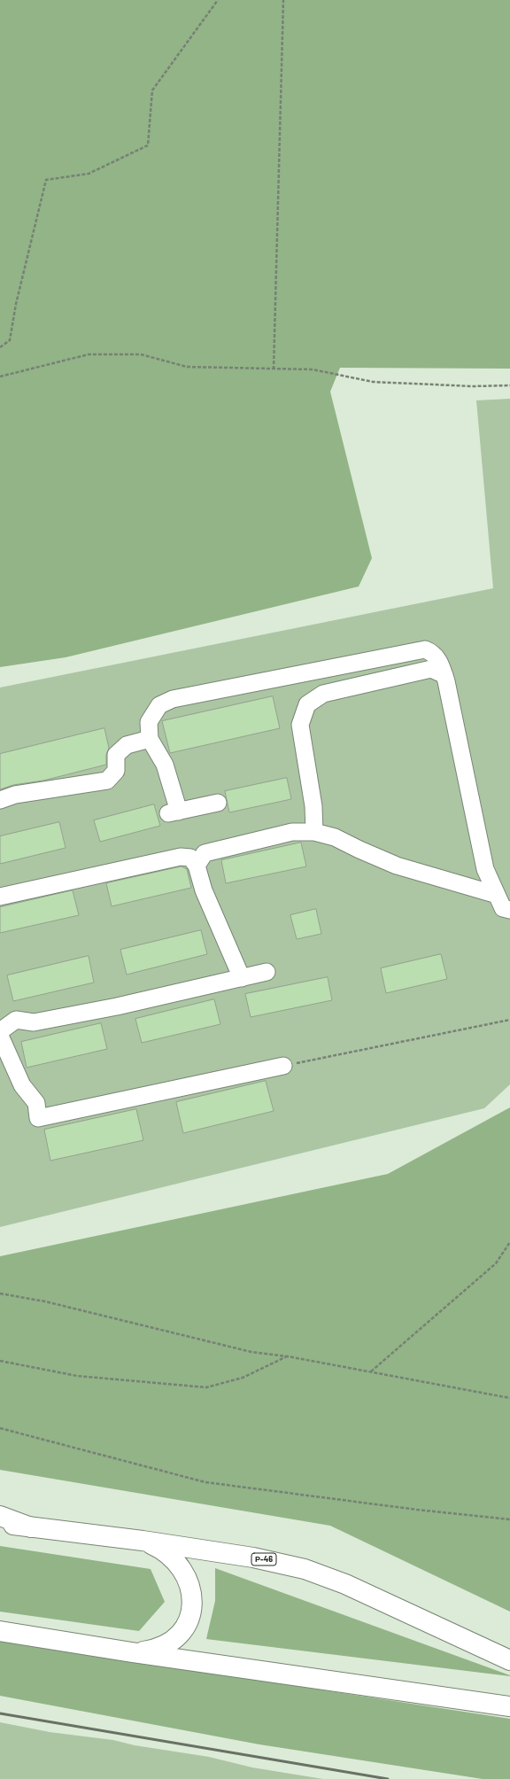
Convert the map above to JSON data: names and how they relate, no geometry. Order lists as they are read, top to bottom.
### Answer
{
  "streets": {
    "main road": ["Р-46"]
  }
}
